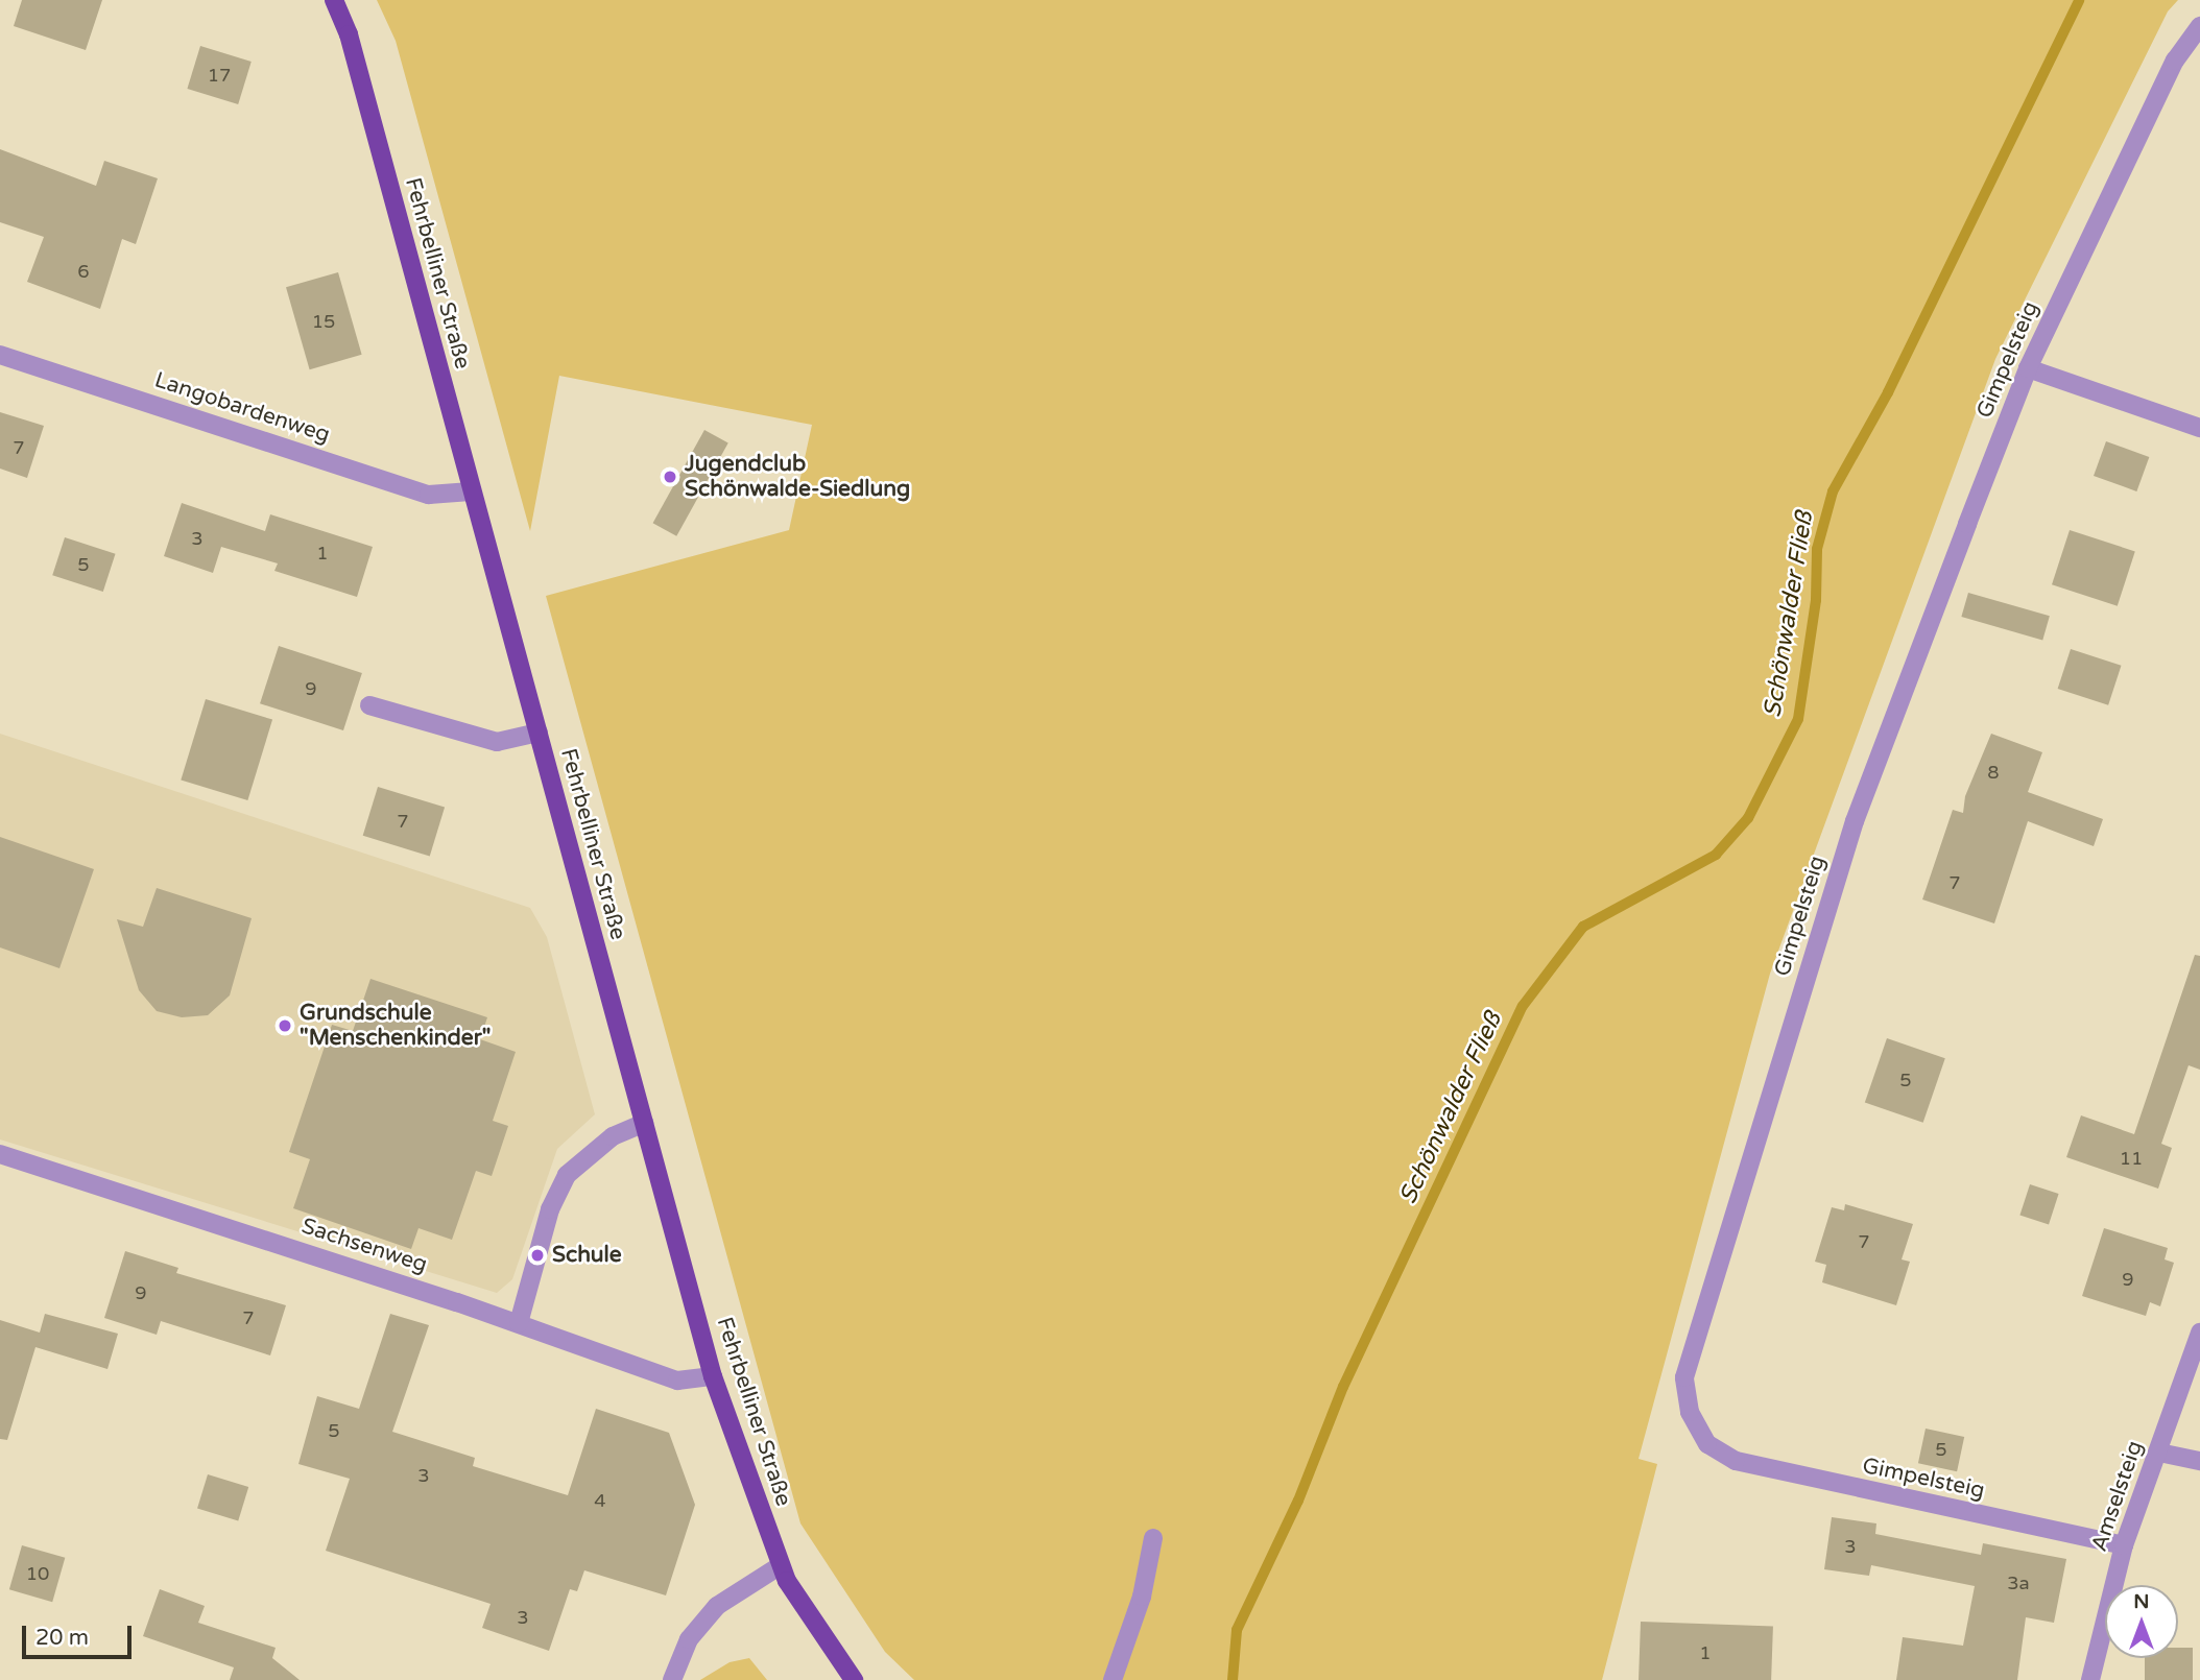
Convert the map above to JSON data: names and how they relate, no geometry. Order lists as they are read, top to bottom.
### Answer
{
  "streets": {
    "main road": ["Fehrbelliner Straße"],
    "street": [
      "Gimpelsteig",
      "Langobardenweg",
      "Sachsenweg",
      "Amselsteig"
    ]
  },
  "crossings": [
    ["Fehrbelliner Straße", "Langobardenweg"],
    ["Fehrbelliner Straße", "Sachsenweg"],
    ["Gimpelsteig", "Amselsteig"]
  ],
  "water": ["Schönwalder Fließ"],
  "places": ["Jugendclub Schönwalde-Siedlung", "Grundschule \"Menschenkinder\"", "Schule"],
  "house_numbers": [
    "17",
    "6",
    "15",
    "7",
    "3",
    "1",
    "5",
    "9",
    "8",
    "7",
    "7",
    "5",
    "11",
    "7",
    "9",
    "9",
    "7",
    "5",
    "5",
    "3",
    "4",
    "3",
    "10",
    "3a",
    "3",
    "1"
  ],
  "scale_bar": "20 m",
  "north": "top"
}
